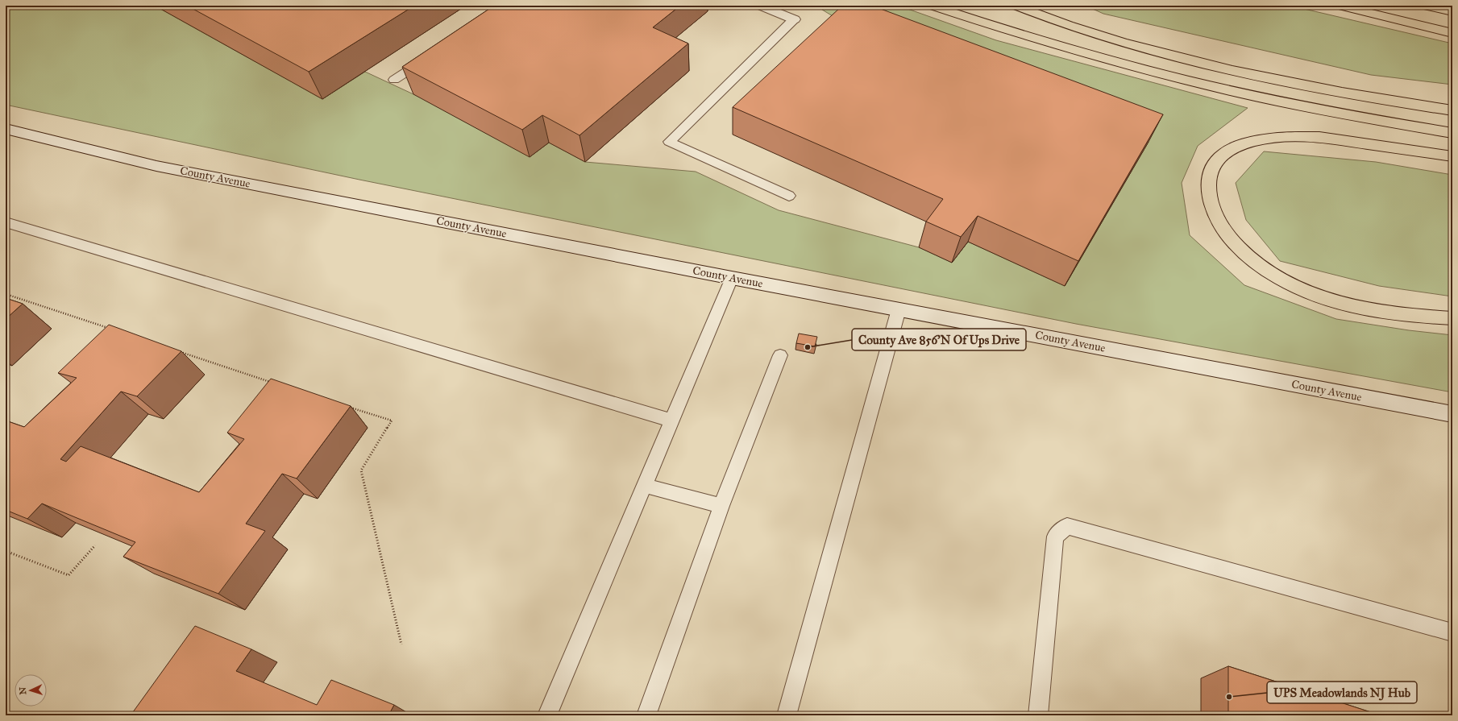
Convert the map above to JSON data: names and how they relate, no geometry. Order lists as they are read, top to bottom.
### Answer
{
  "streets": {
    "main road": ["County Avenue"]
  },
  "places": ["County Ave 856'N Of Ups Drive", "UPS Meadowlands NJ Hub"],
  "north": "left"
}
